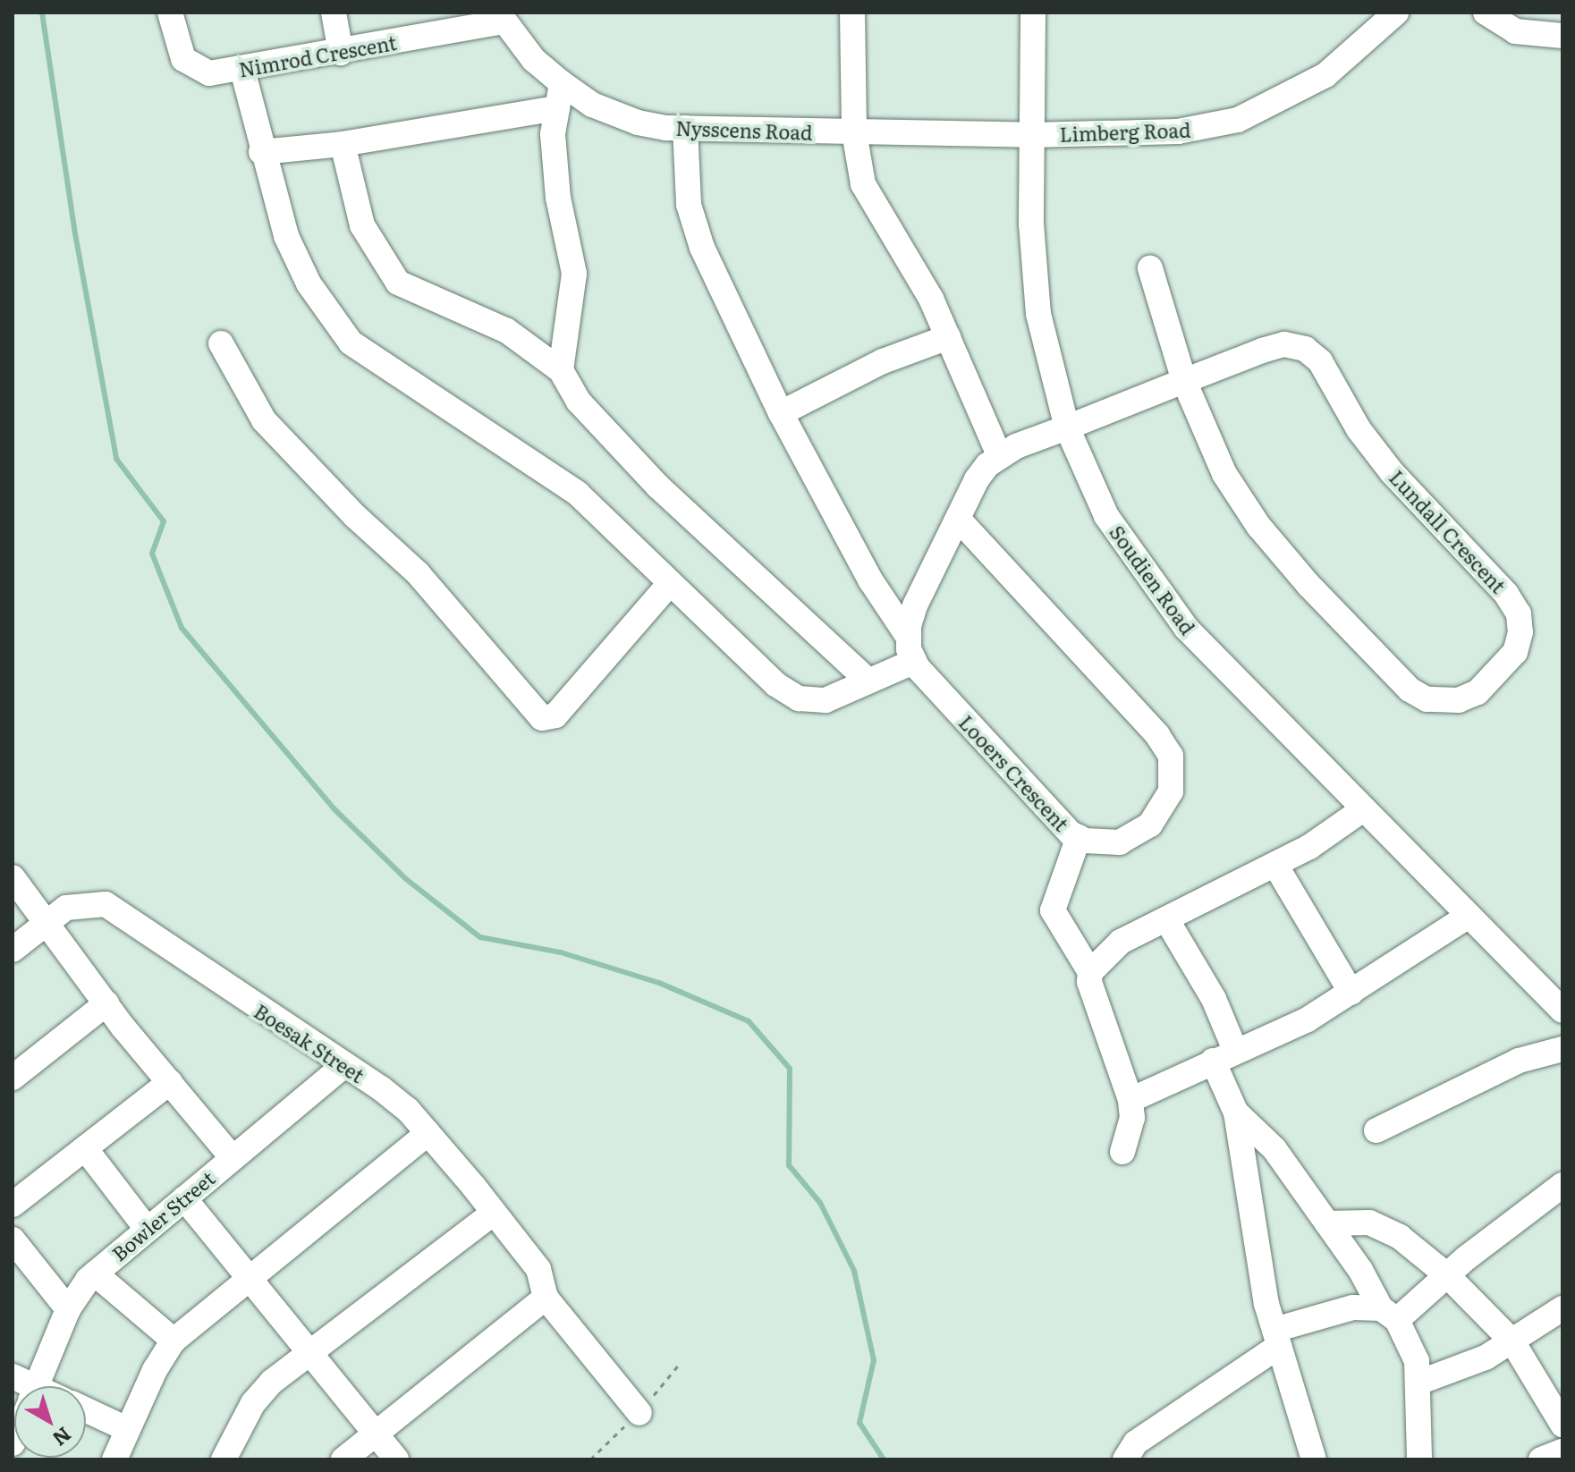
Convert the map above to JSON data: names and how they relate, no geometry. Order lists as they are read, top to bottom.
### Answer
{
  "streets": {
    "street": [
      "Nimrod Crescent",
      "Nysscens Road",
      "Limberg Road",
      "Lundall Crescent",
      "Soudien Road",
      "Looers Crescent",
      "Boesak Street",
      "Bowler Street"
    ]
  },
  "crossings": [
    ["Nimrod Crescent", "Nysscens Road"],
    ["Nysscens Road", "Limberg Road"],
    ["Nysscens Road", "Soudien Road"],
    ["Limberg Road", "Soudien Road"],
    ["Lundall Crescent", "Soudien Road"],
    ["Boesak Street", "Bowler Street"]
  ],
  "north": "bottom right"
}
